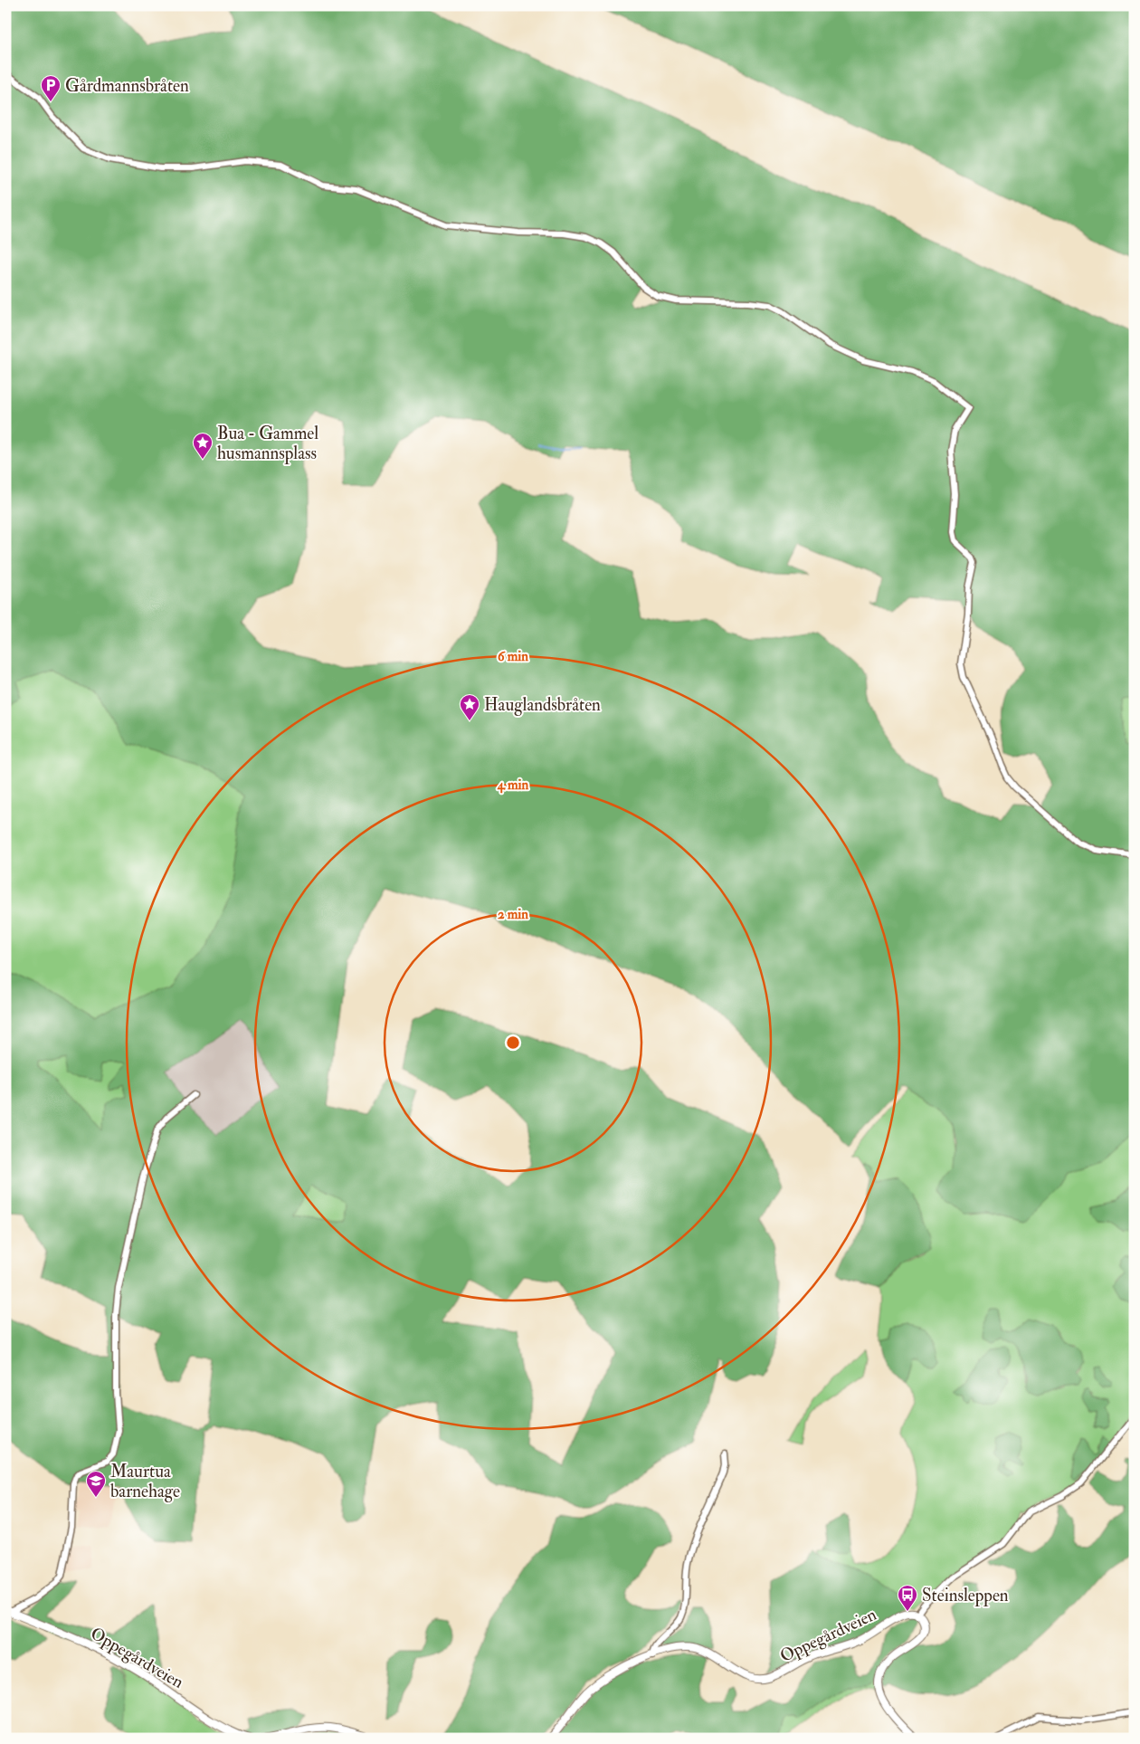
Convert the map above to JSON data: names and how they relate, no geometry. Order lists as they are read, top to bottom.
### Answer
{
  "streets": {
    "main road": ["Oppegårdveien"]
  },
  "places": {
    "parking": ["Gårdmannsbråten"],
    "place": ["Bua - Gammel husmannsplass", "Hauglandsbråten"],
    "school or university": ["Maurtua barnehage"],
    "bus stop": ["Steinsleppen"]
  },
  "rings": ["6 min", "4 min", "2 min"]
}
